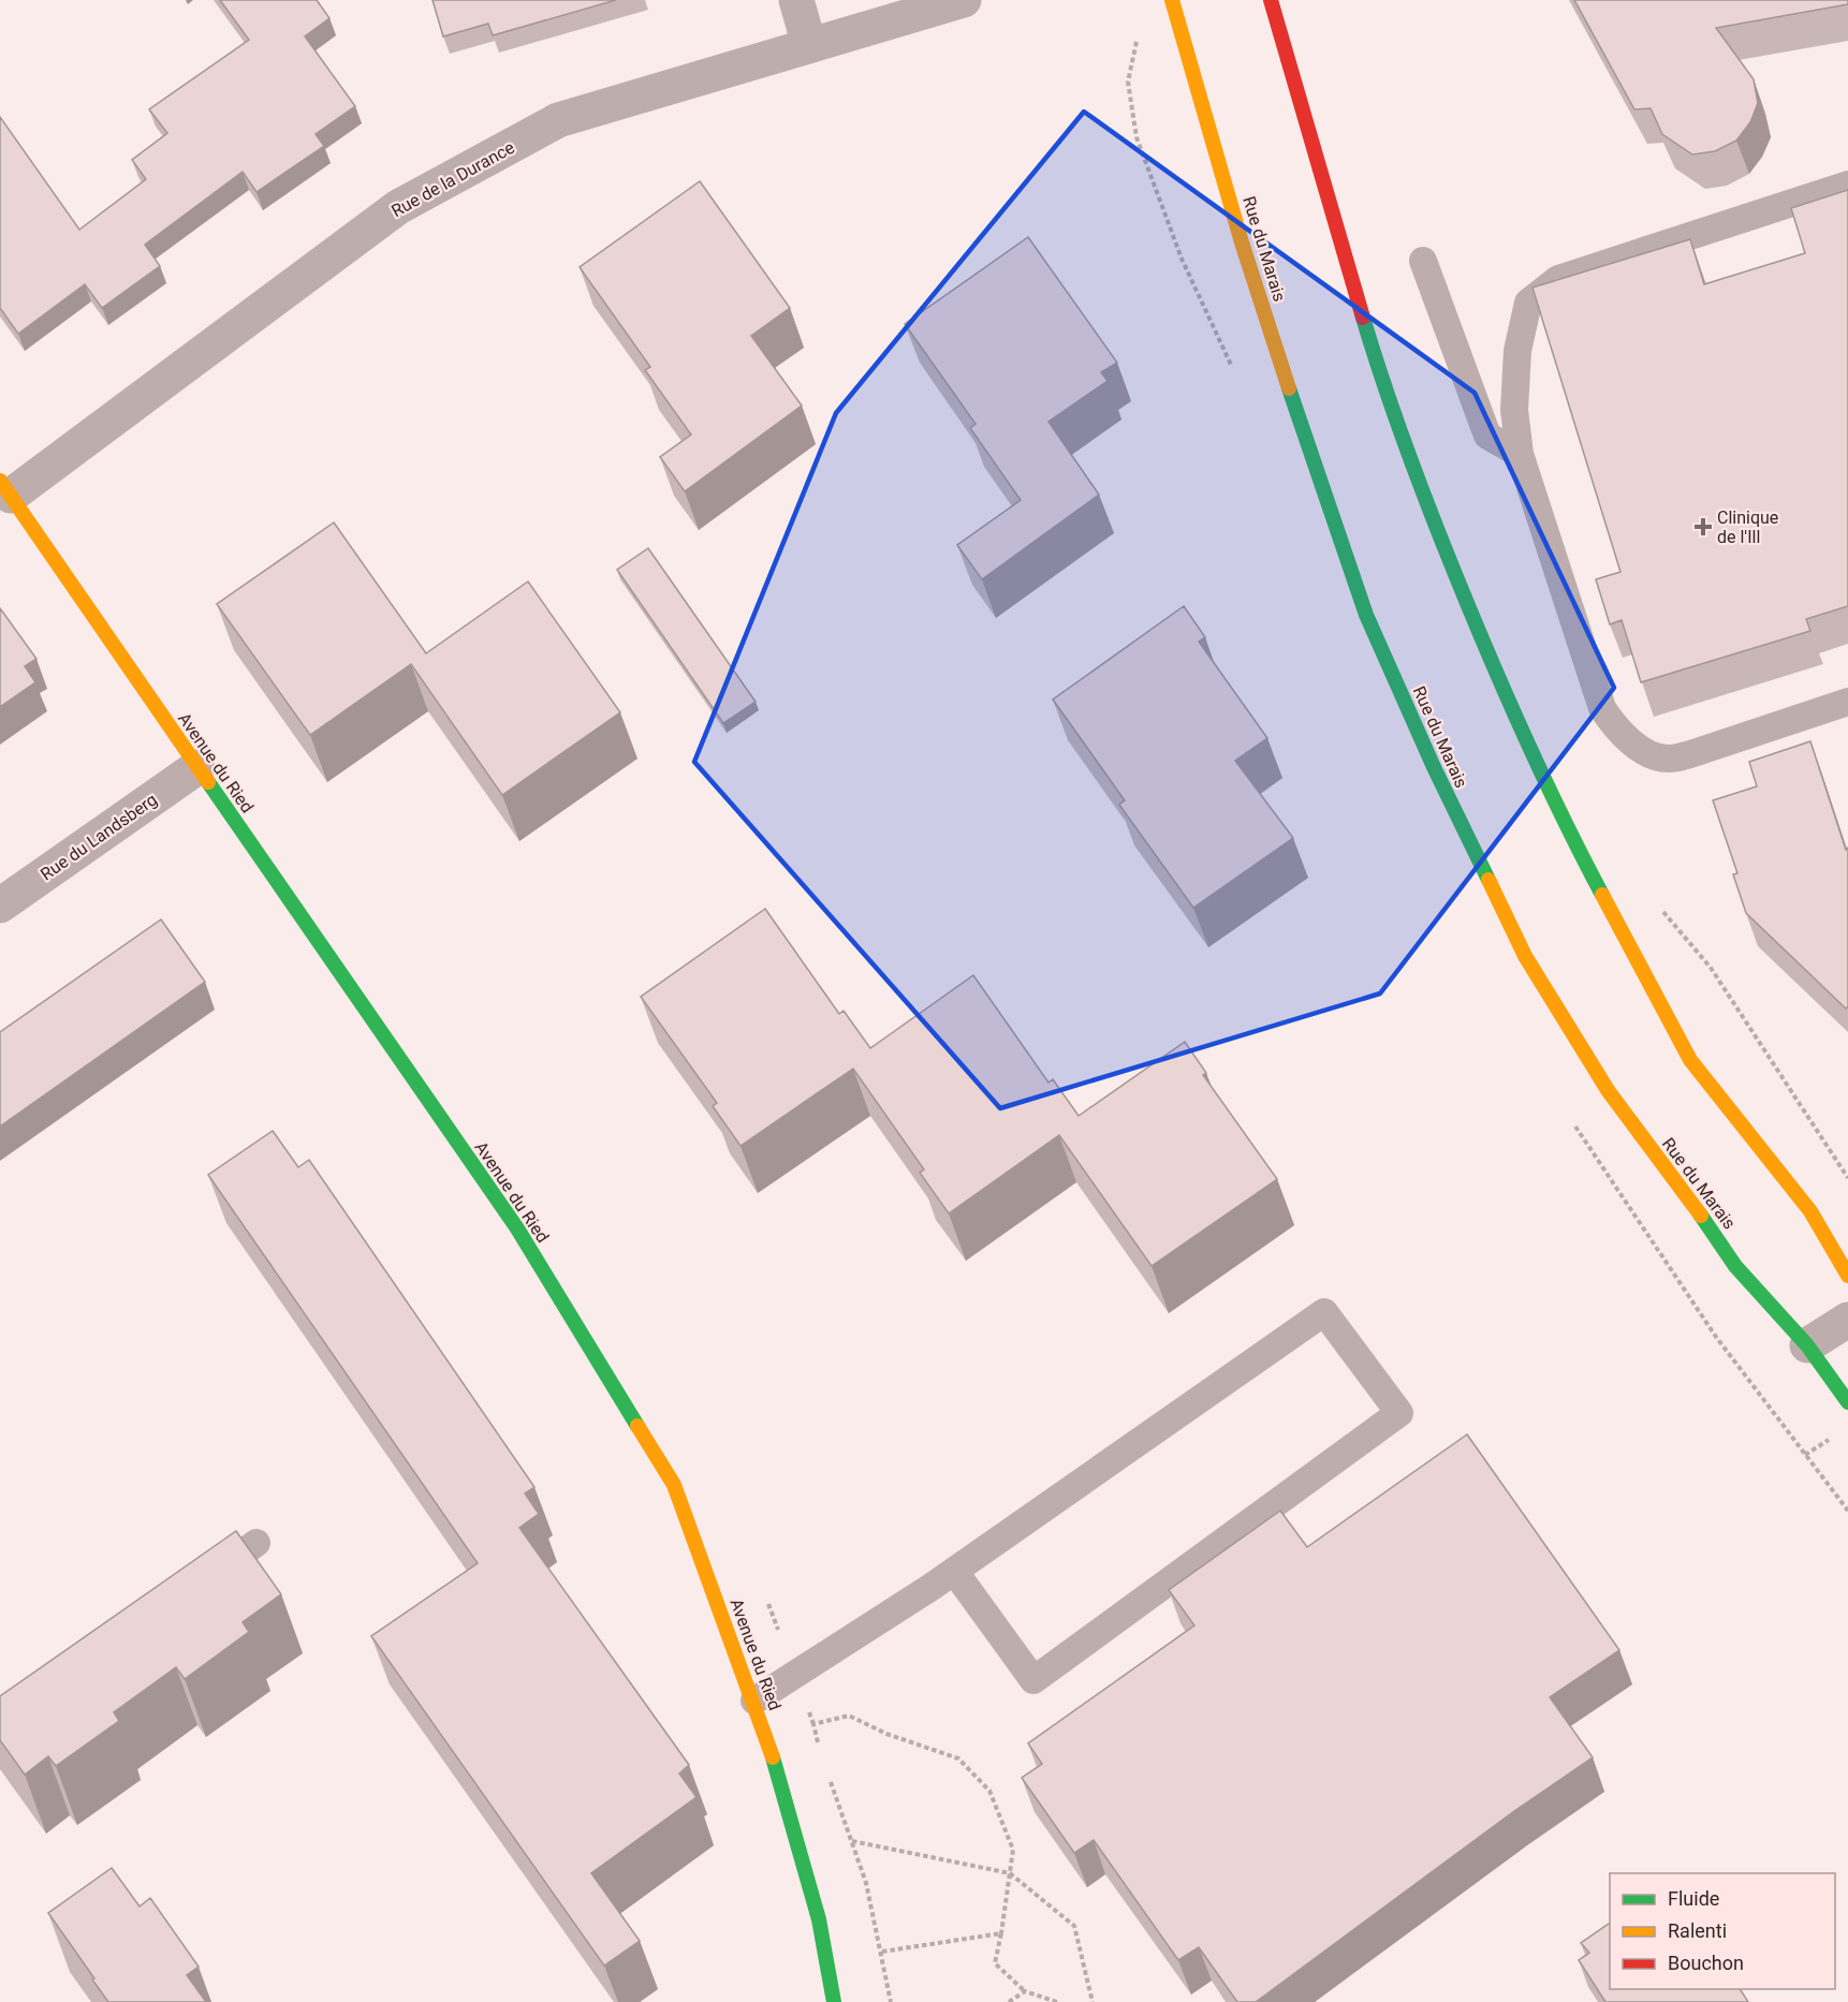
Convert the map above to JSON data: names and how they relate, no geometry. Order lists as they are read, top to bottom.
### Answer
{
  "streets": {
    "main road": ["Rue du Marais", "Avenue du Ried"],
    "street": ["Rue de la Durance", "Rue du Landsberg"]
  },
  "crossings": [
    ["Rue de la Durance", "Avenue du Ried"],
    ["Avenue du Ried", "Rue du Landsberg"]
  ],
  "places": {
    "health": ["Clinique de l'Ill"]
  },
  "legend": ["Fluide", "Ralenti", "Bouchon"]
}
